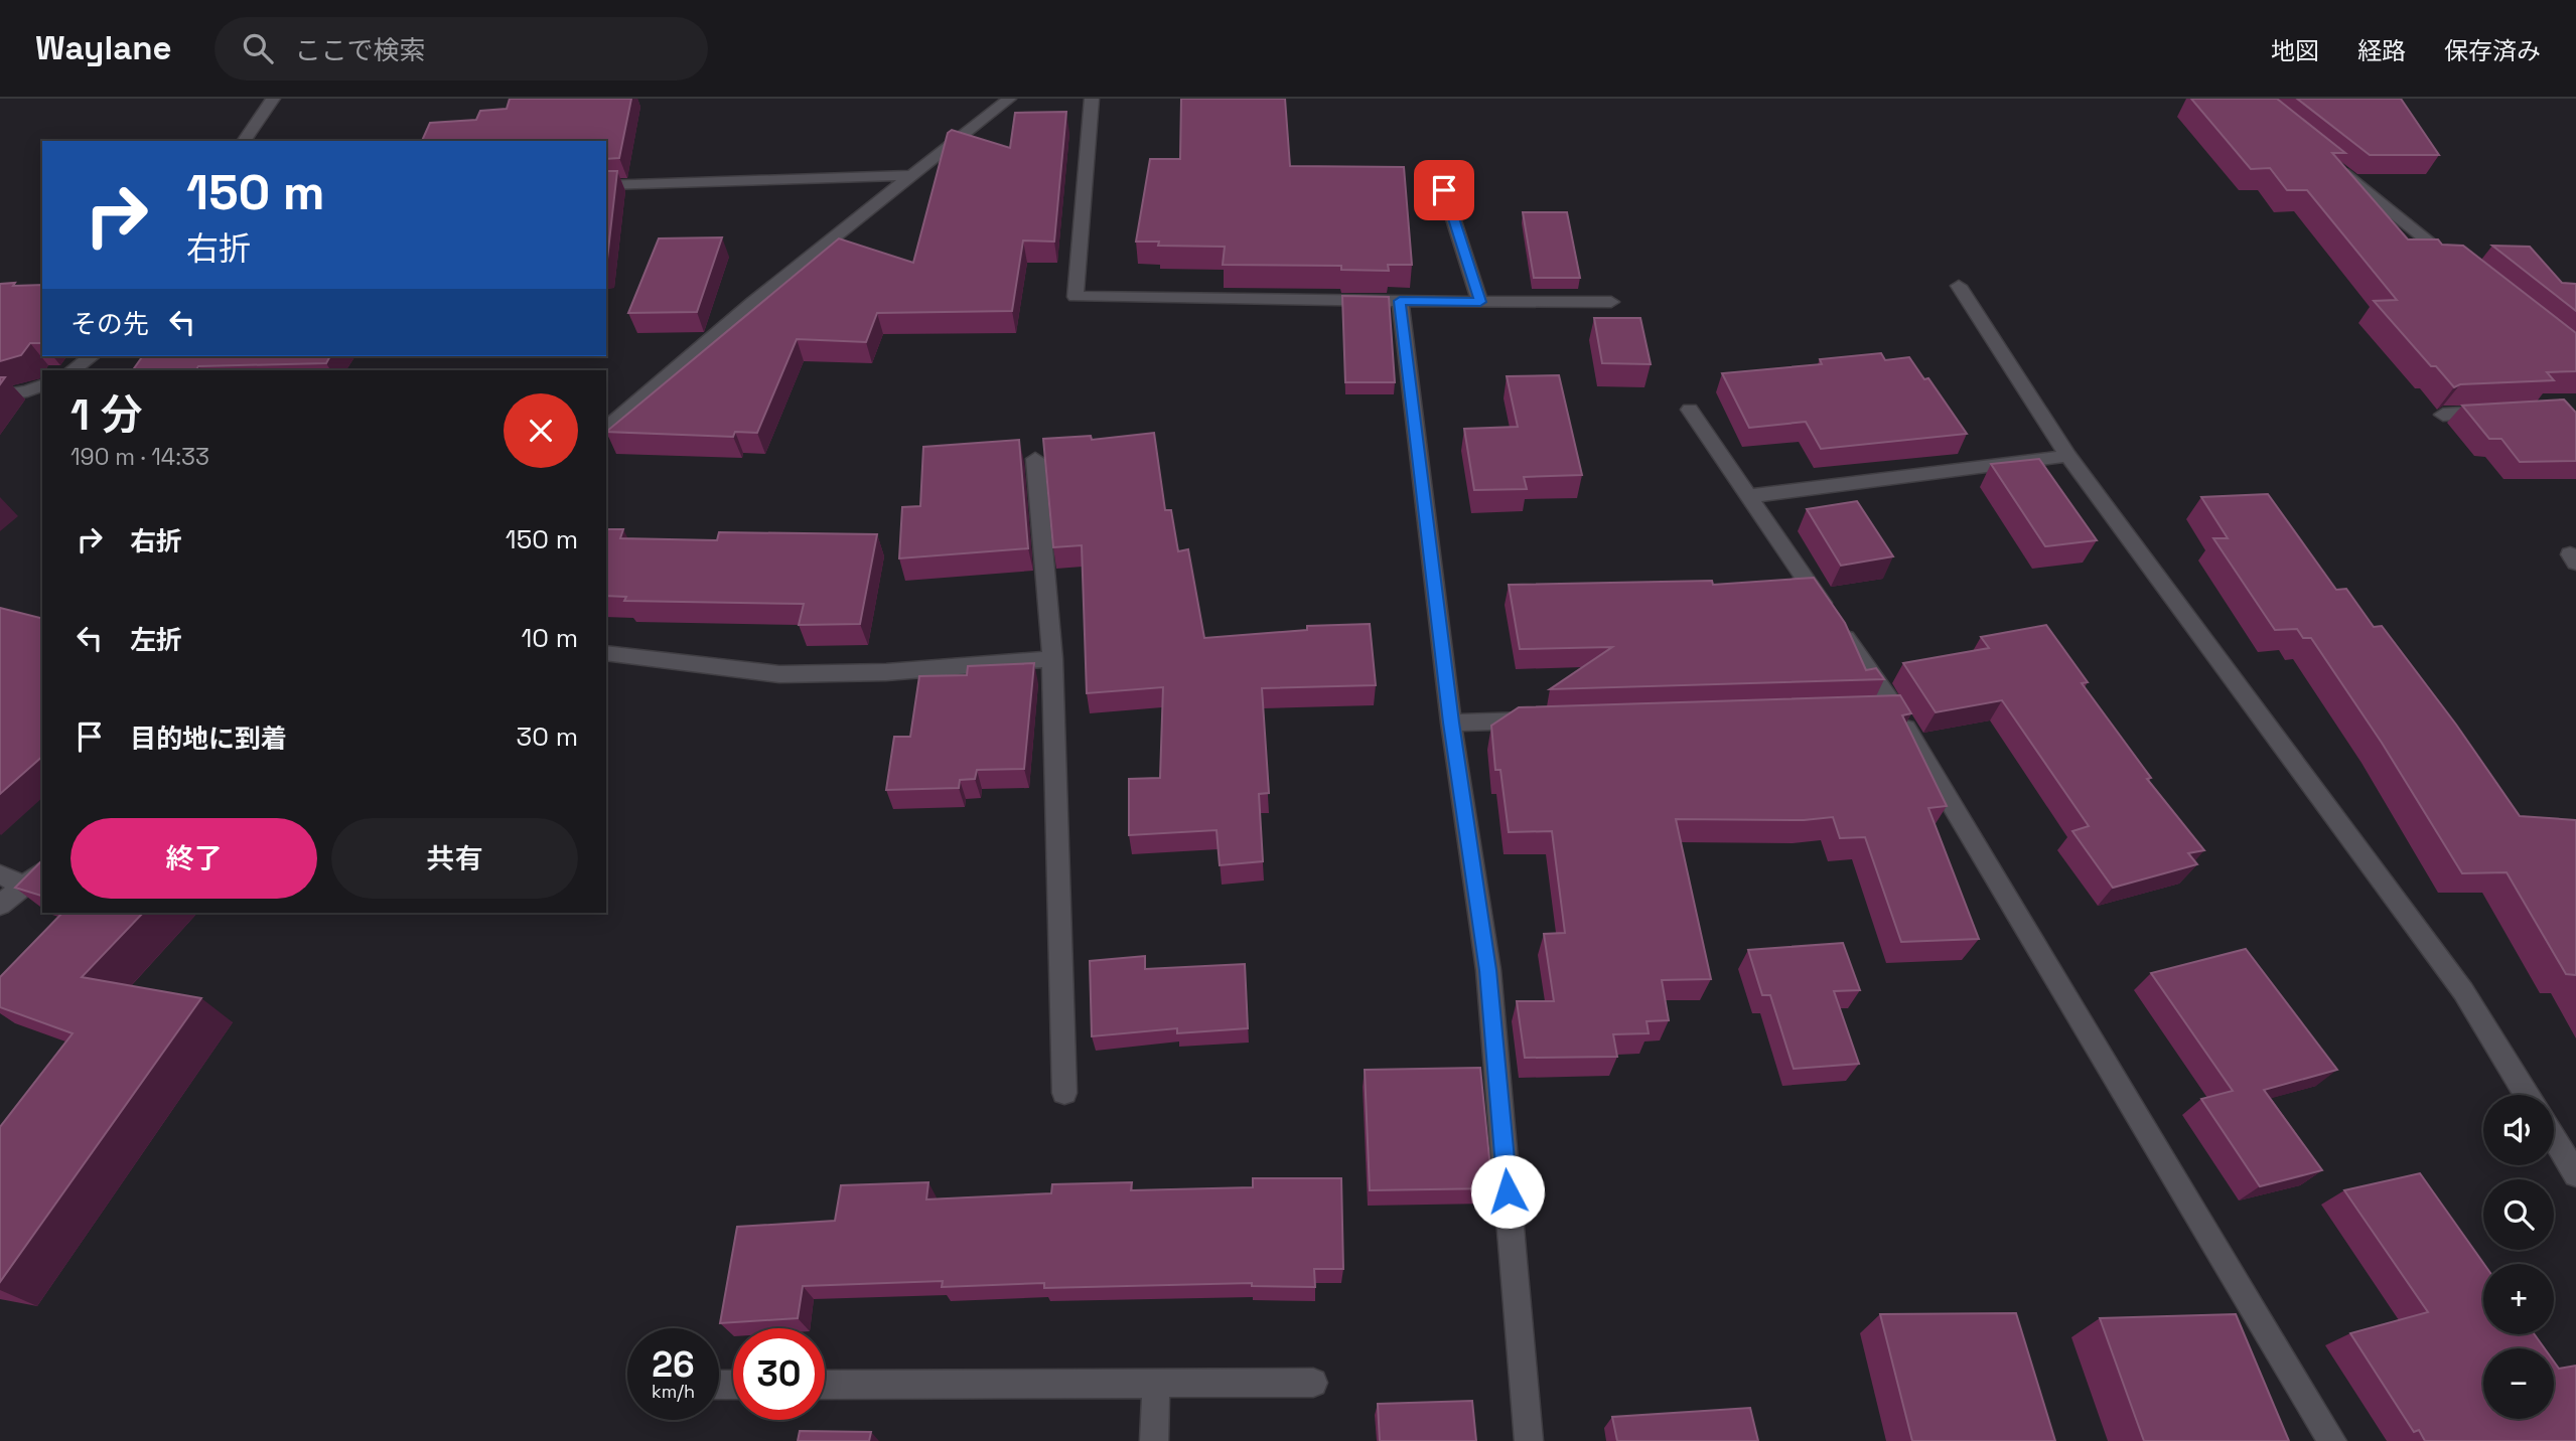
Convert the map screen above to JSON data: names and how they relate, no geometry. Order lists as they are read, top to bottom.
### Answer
{
  "page": {
    "header": "Waylane",
    "search": "ここで検索",
    "nav": ["地図", "経路", "保存済み"],
    "turn": ["150 m", "右折"],
    "then": "その先",
    "heading": ["1 分", "190 m · 14:33"],
    "list": [
      {
        "name": "右折",
        "value": "150 m"
      },
      {
        "name": "左折",
        "value": "10 m"
      },
      {
        "name": "目的地に到着",
        "value": "30 m"
      }
    ],
    "buttons": ["終了", "共有"],
    "map_buttons": ["+", "−"],
    "speed": "26 km/h",
    "limit": "30"
  }
}
